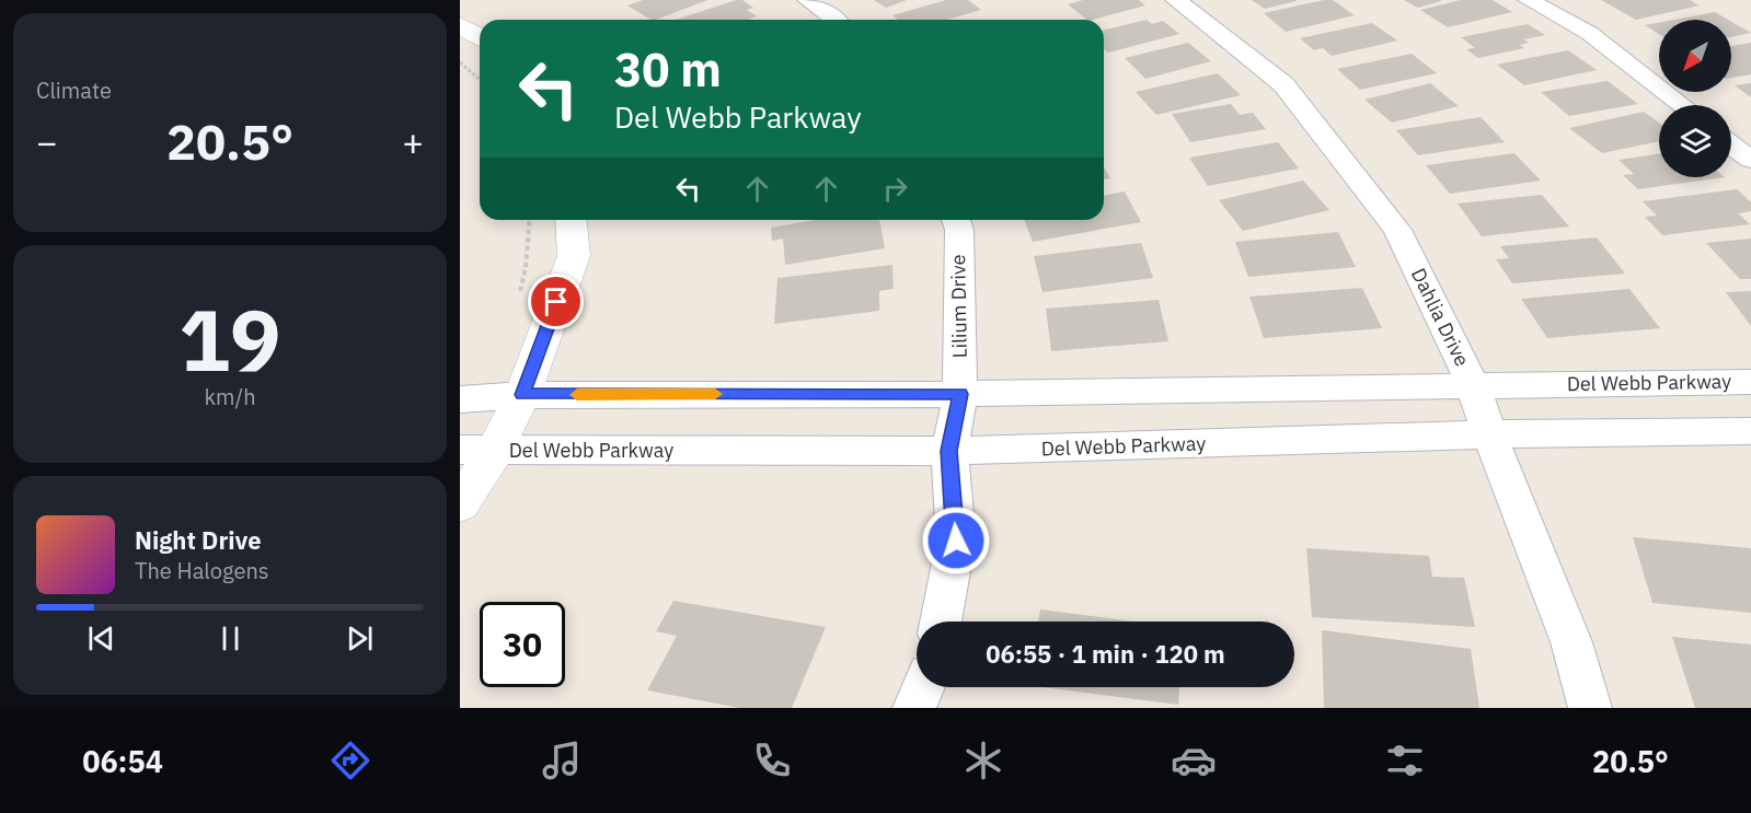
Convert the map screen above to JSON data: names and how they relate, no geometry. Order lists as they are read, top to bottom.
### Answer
{
  "streets": {
    "street": ["Lilium Drive", "Dahlia Drive", "Del Webb Parkway"]
  },
  "crossings": [
    ["Lilium Drive", "Del Webb Parkway"],
    ["Dahlia Drive", "Del Webb Parkway"]
  ],
  "north": "bottom left",
  "page": {
    "tile": [
      "Climate",
      ["19", "km/h"]
    ],
    "turn": ["30 m", "Del Webb Parkway"],
    "heat": ["−", "20.5°", "+"],
    "song": ["Night Drive", "The Halogens"],
    "limit": "30",
    "trip": "06:55 · 1 min · 120 m",
    "tabs": ["06:54", "20.5°"]
  }
}
